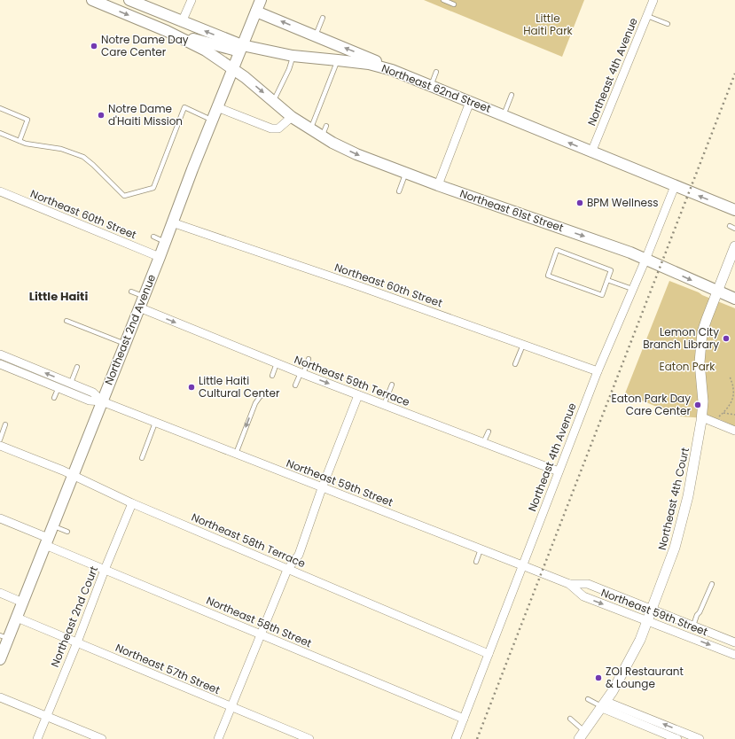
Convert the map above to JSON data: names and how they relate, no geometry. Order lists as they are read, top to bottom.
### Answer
{
  "streets": {
    "main road": ["Northeast 62nd Street", "Northeast 61st Street", "Northeast 2nd Avenue"],
    "street": [
      "Northeast 4th Avenue",
      "Northeast 60th Street",
      "Northeast 59th Terrace",
      "Northeast 59th Street",
      "Northeast 4th Court",
      "Northeast 58th Terrace",
      "Northeast 2nd Court",
      "Northeast 58th Street",
      "Northeast 57th Street"
    ]
  },
  "crossings": [
    ["Northeast 4th Avenue", "Northeast 62nd Street"],
    ["Northeast 4th Avenue", "Northeast 61st Street"],
    ["Northeast 4th Avenue", "Northeast 60th Street"],
    ["Northeast 4th Avenue", "Northeast 59th Terrace"],
    ["Northeast 4th Avenue", "Northeast 59th Street"],
    ["Northeast 4th Avenue", "Northeast 58th Terrace"],
    ["Northeast 4th Avenue", "Northeast 58th Street"],
    ["Northeast 62nd Street", "Northeast 2nd Avenue"],
    ["Northeast 61st Street", "Northeast 2nd Avenue"],
    ["Northeast 61st Street", "Northeast 4th Court"],
    ["Northeast 60th Street", "Northeast 2nd Avenue"],
    ["Northeast 2nd Avenue", "Northeast 59th Terrace"],
    ["Northeast 2nd Avenue", "Northeast 59th Street"],
    ["Northeast 2nd Avenue", "Northeast 58th Terrace"],
    ["Northeast 2nd Avenue", "Northeast 58th Street"],
    ["Northeast 2nd Avenue", "Northeast 57th Street"],
    ["Northeast 59th Street", "Northeast 4th Court"],
    ["Northeast 58th Terrace", "Northeast 2nd Court"],
    ["Northeast 2nd Court", "Northeast 58th Street"],
    ["Northeast 2nd Court", "Northeast 57th Street"]
  ],
  "one_way": ["Northeast 61st Street", "Northeast 59th Terrace"],
  "districts": ["Little Haiti"],
  "parks": ["Little Haiti Park", "Eaton Park"],
  "places": [
    "Notre Dame Day Care Center",
    "Notre Dame d'Haiti Mission",
    "BPM Wellness",
    "Lemon City Branch Library",
    "Little Haiti Cultural Center",
    "Eaton Park Day Care Center",
    "ZOI Restaurant & Lounge"
  ]
}
